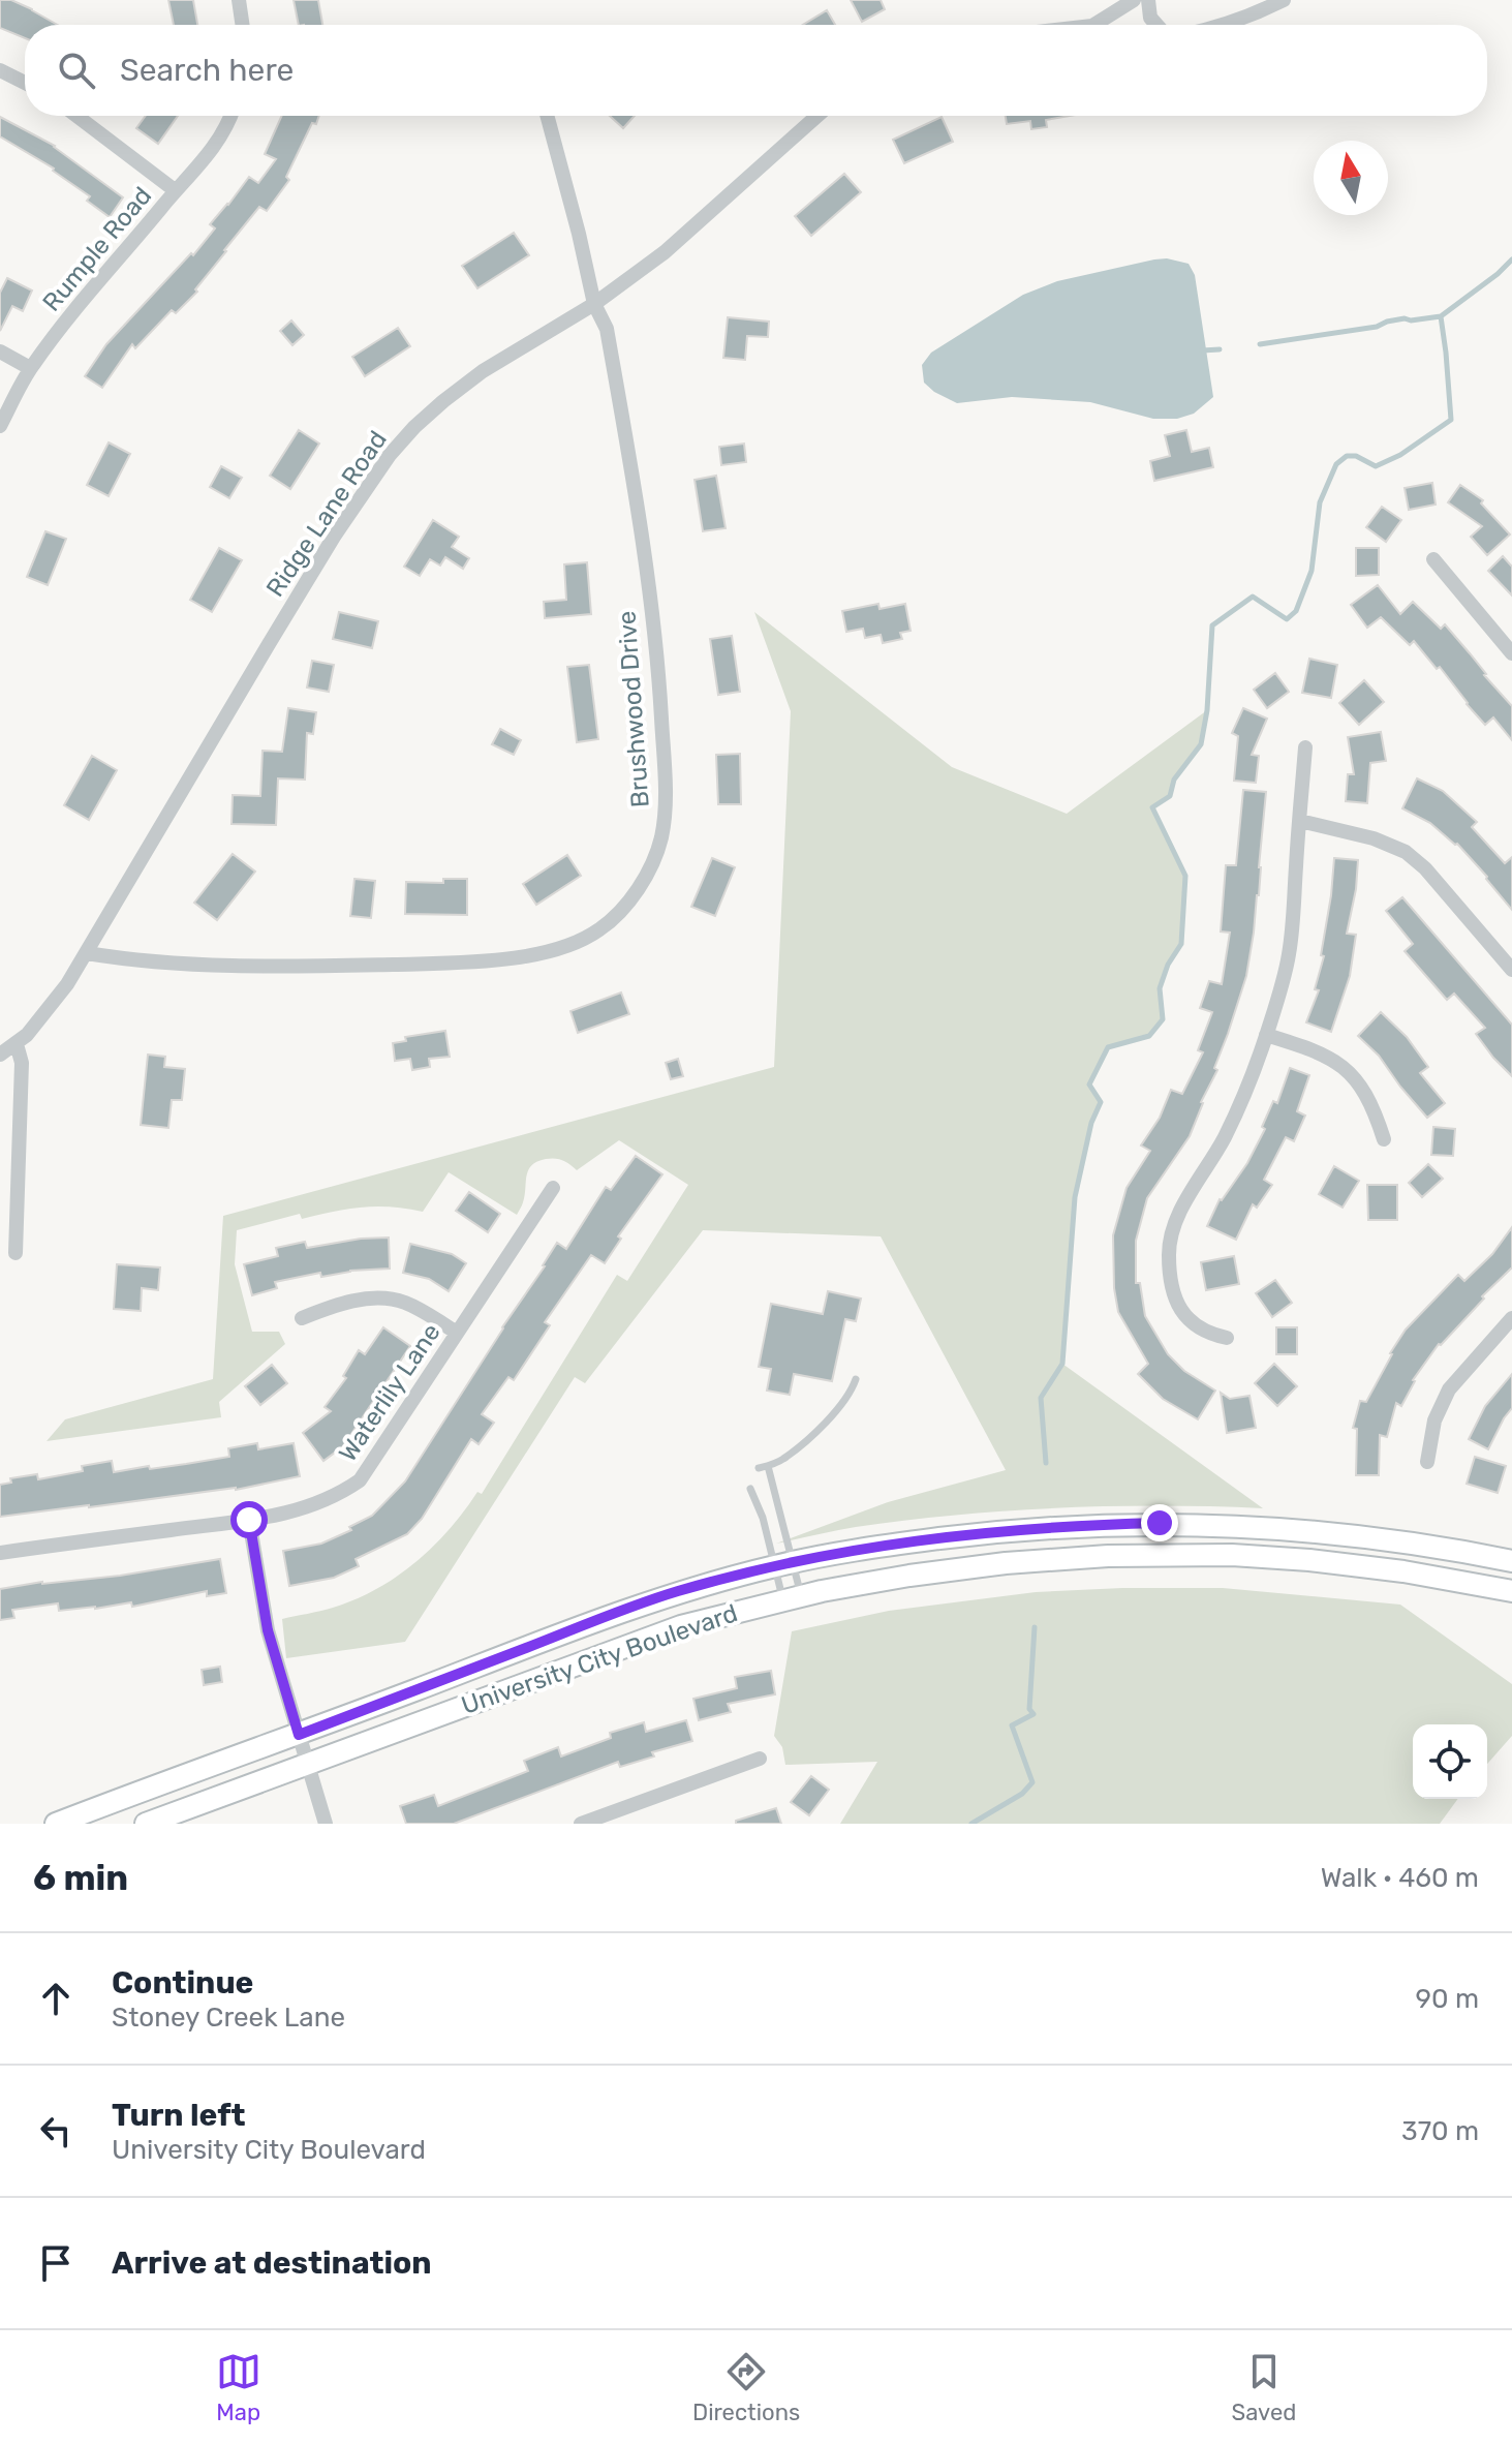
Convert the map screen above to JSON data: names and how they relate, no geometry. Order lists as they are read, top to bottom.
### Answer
{
  "streets": {
    "main road": ["University City Boulevard"],
    "street": [
      "Rumple Road",
      "Ridge Lane Road",
      "Brushwood Drive",
      "Waterlily Lane"
    ]
  },
  "crossings": [
    ["Ridge Lane Road", "Brushwood Drive"]
  ],
  "north": "top",
  "page": {
    "search": "Search here",
    "heading": ["6 min", "Walk · 460 m"],
    "list": [
      ["Continue", "Stoney Creek Lane", "90 m"],
      ["Turn left", "University City Boulevard", "370 m"],
      "Arrive at destination"
    ],
    "nav": ["Map", "Directions", "Saved"]
  }
}
